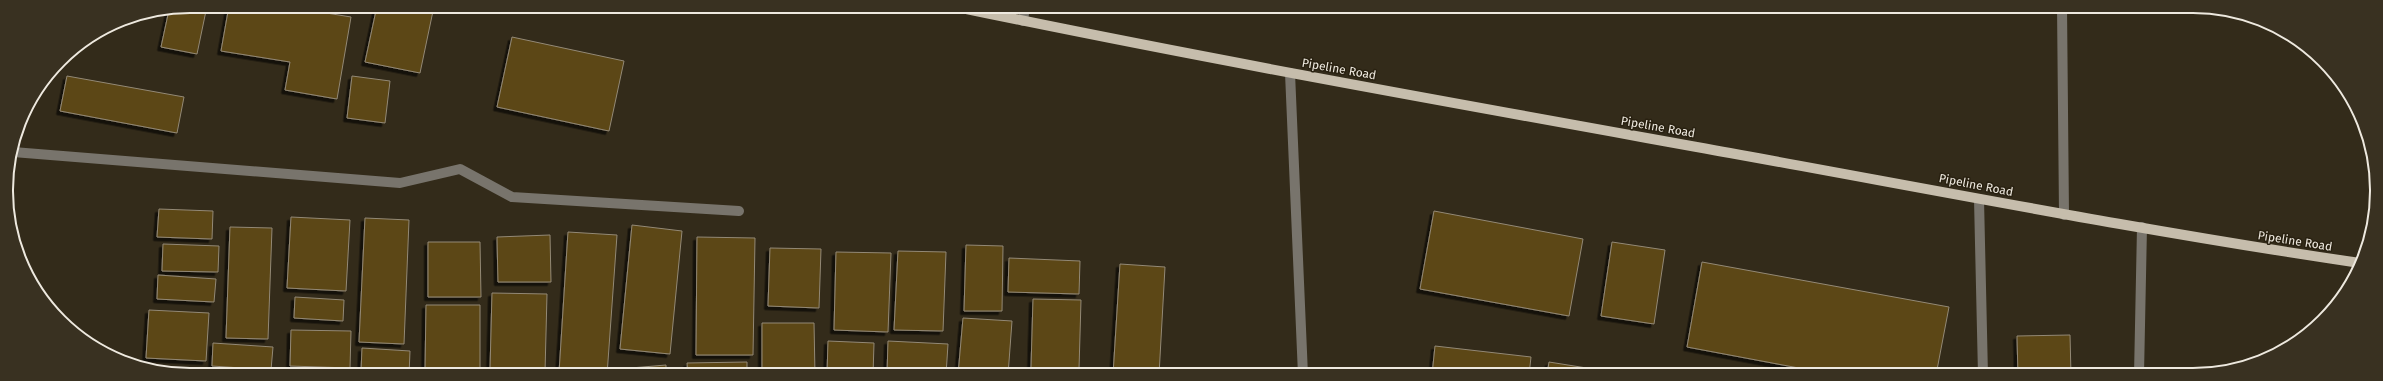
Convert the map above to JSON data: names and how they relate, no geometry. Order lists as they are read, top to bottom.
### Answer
{
  "streets": {
    "main road": ["Pipeline Road"]
  }
}
